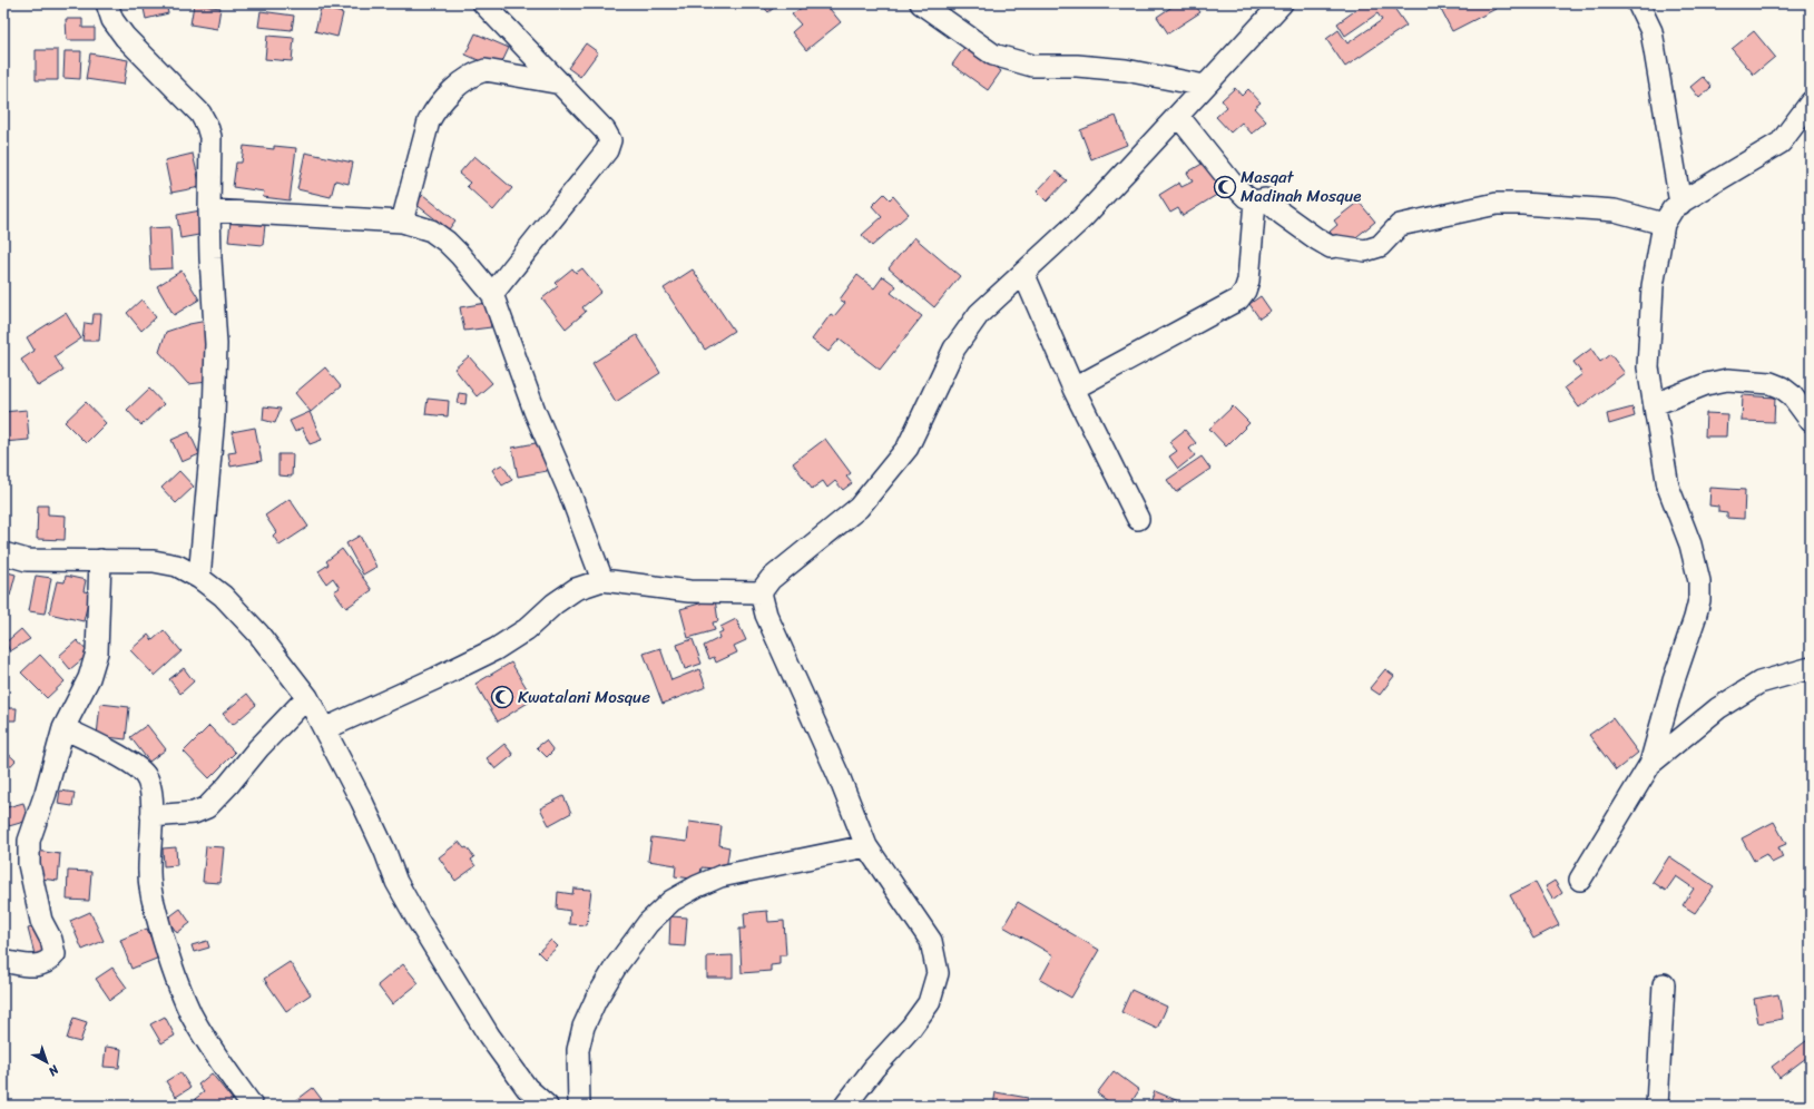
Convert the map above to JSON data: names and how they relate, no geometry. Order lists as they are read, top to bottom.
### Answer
{
  "places": {
    "mosque": ["Masqat Madinah Mosque", "Kwatalani Mosque"]
  },
  "north": "bottom right"
}
